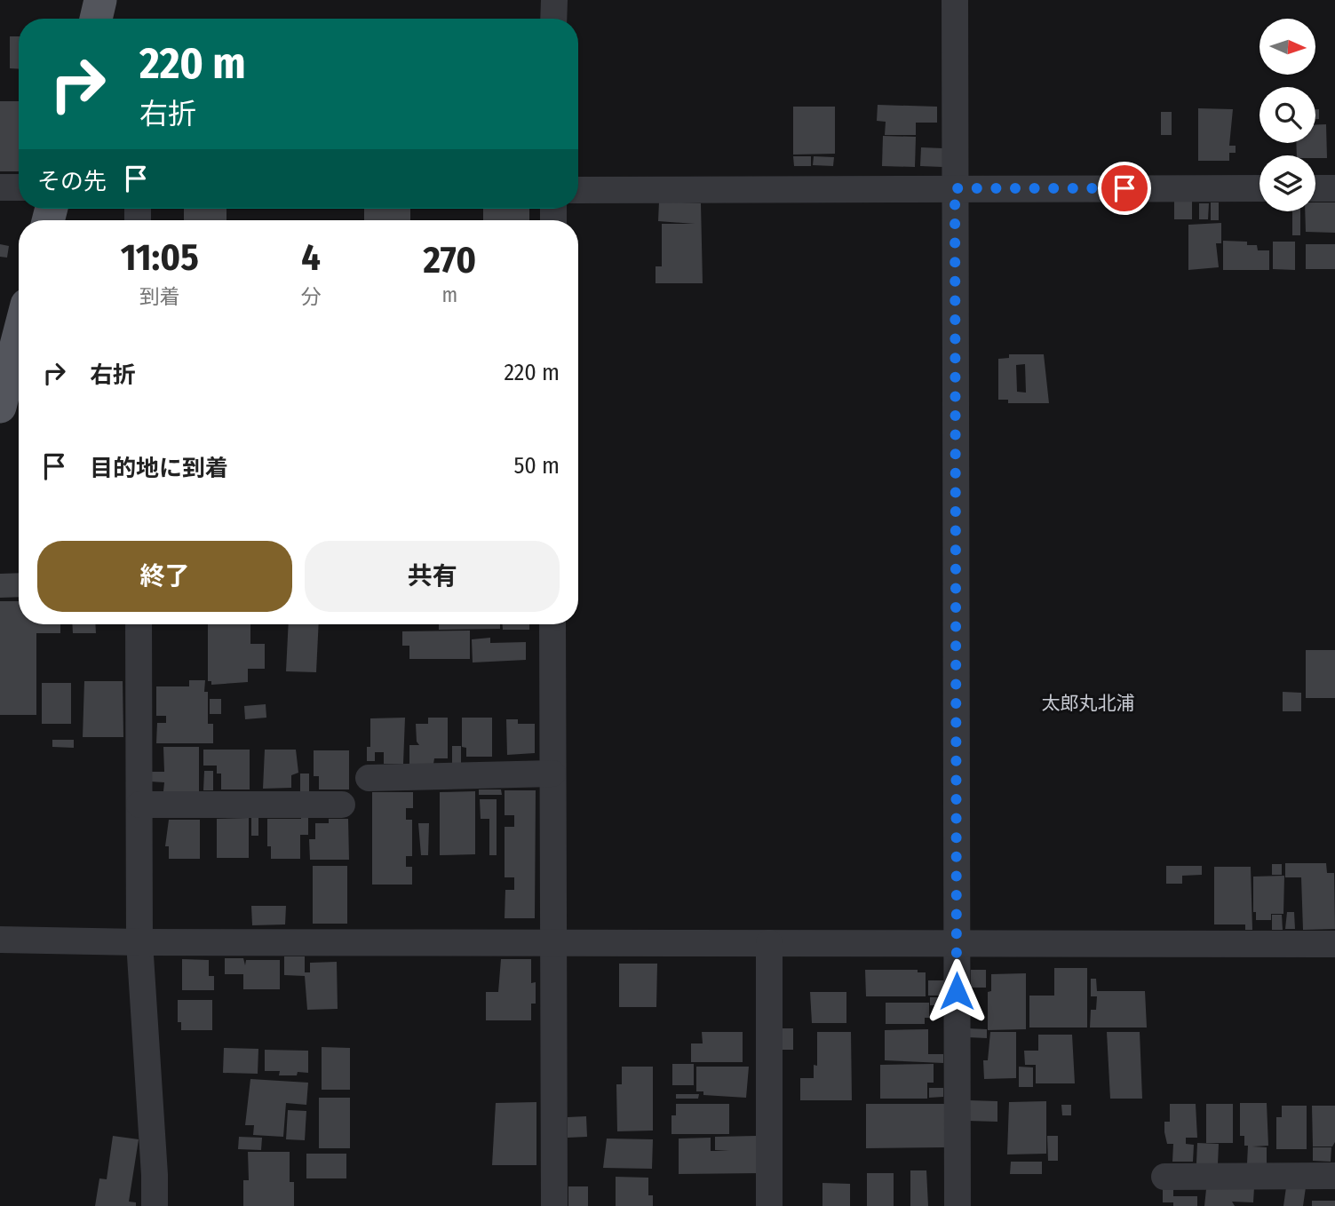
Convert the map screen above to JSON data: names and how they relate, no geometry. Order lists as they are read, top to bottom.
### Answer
{
  "districts": ["太郎丸北浦"],
  "north": "right",
  "page": {
    "turn": ["220 m", "右折"],
    "then": "その先",
    "eta": [
      "11:05",
      "到着",
      "4",
      "分",
      "270",
      "m"
    ],
    "list": [
      {
        "name": "右折",
        "value": "220 m"
      },
      {
        "name": "目的地に到着",
        "value": "50 m"
      }
    ],
    "buttons": ["終了", "共有"]
  }
}
